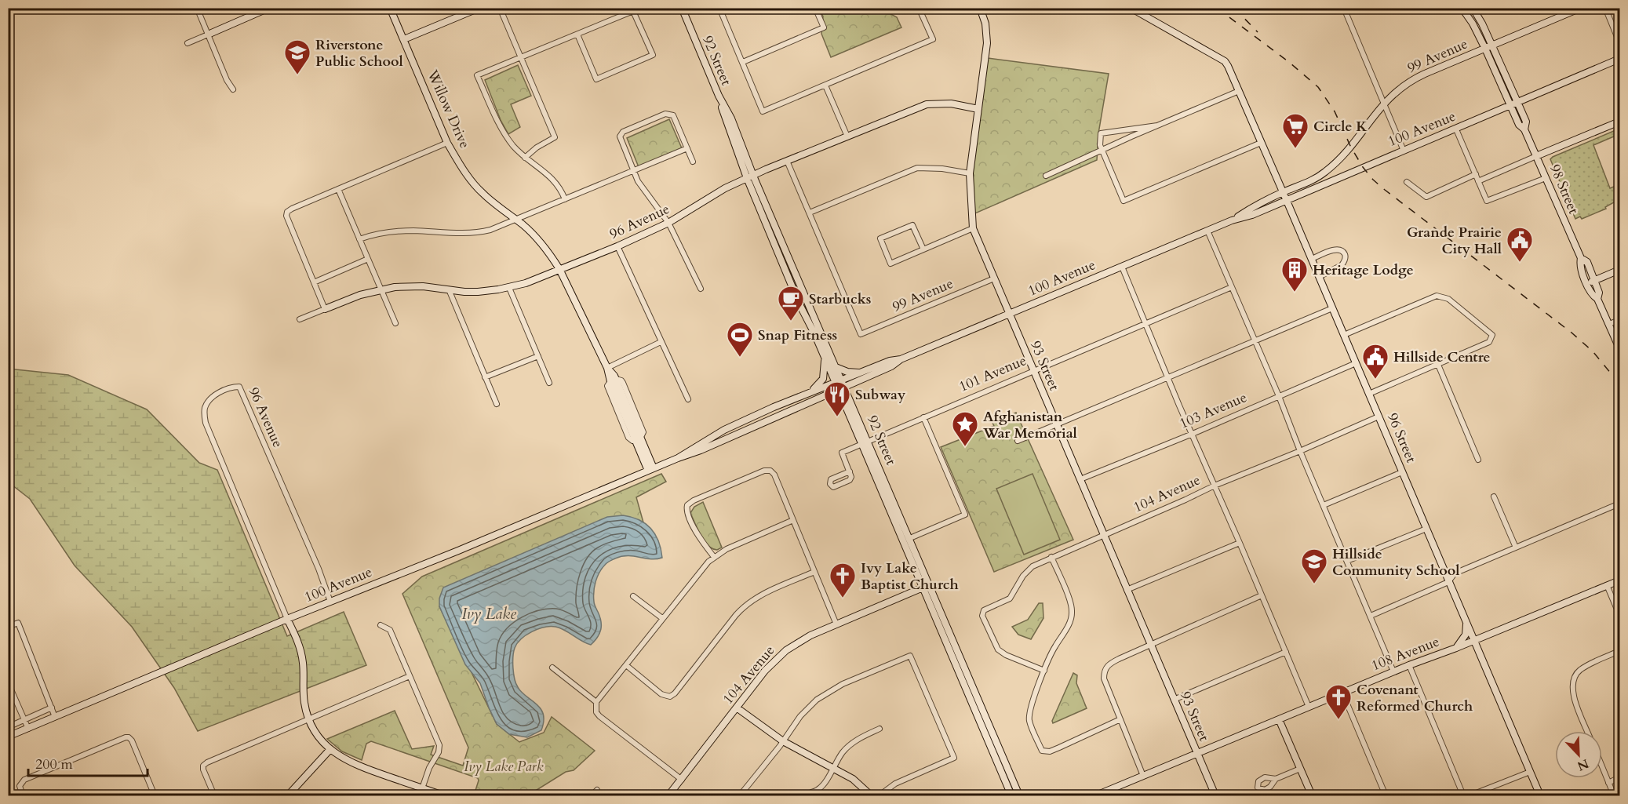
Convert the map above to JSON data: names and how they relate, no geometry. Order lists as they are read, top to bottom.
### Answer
{
  "streets": {
    "street": [
      "99 Avenue",
      "92 Street",
      "Willow Drive",
      "100 Avenue",
      "98 Street",
      "96 Avenue",
      "93 Street",
      "101 Avenue",
      "103 Avenue",
      "96 Street",
      "104 Avenue",
      "108 Avenue"
    ]
  },
  "crossings": [
    ["99 Avenue", "100 Avenue"],
    ["99 Avenue", "98 Street"],
    ["99 Avenue", "93 Street"],
    ["99 Avenue", "96 Street"],
    ["92 Street", "100 Avenue"],
    ["92 Street", "96 Avenue"],
    ["92 Street", "101 Avenue"],
    ["92 Street", "104 Avenue"],
    ["Willow Drive", "100 Avenue"],
    ["Willow Drive", "96 Avenue"],
    ["100 Avenue", "98 Street"],
    ["100 Avenue", "96 Avenue"],
    ["100 Avenue", "93 Street"],
    ["100 Avenue", "96 Street"],
    ["96 Avenue", "93 Street"],
    ["93 Street", "101 Avenue"],
    ["93 Street", "103 Avenue"],
    ["93 Street", "104 Avenue"],
    ["93 Street", "108 Avenue"],
    ["103 Avenue", "96 Street"],
    ["96 Street", "104 Avenue"],
    ["96 Street", "108 Avenue"]
  ],
  "water": ["Ivy Lake"],
  "parks": ["Ivy Lake Park"],
  "places": {
    "school or university": ["Riverstone Public School", "Hillside Community School"],
    "supermarket": ["Circle K"],
    "public building": ["Grande Prairie City Hall", "Hillside Centre"],
    "building": ["Heritage Lodge"],
    "cafe": ["Starbucks"],
    "sports": ["Snap Fitness"],
    "restaurant": ["Subway"],
    "place": ["Afghanistan War Memorial"],
    "church": ["Ivy Lake Baptist Church", "Covenant Reformed Church"]
  },
  "scale_bar": "200 m",
  "north": "bottom right"
}
